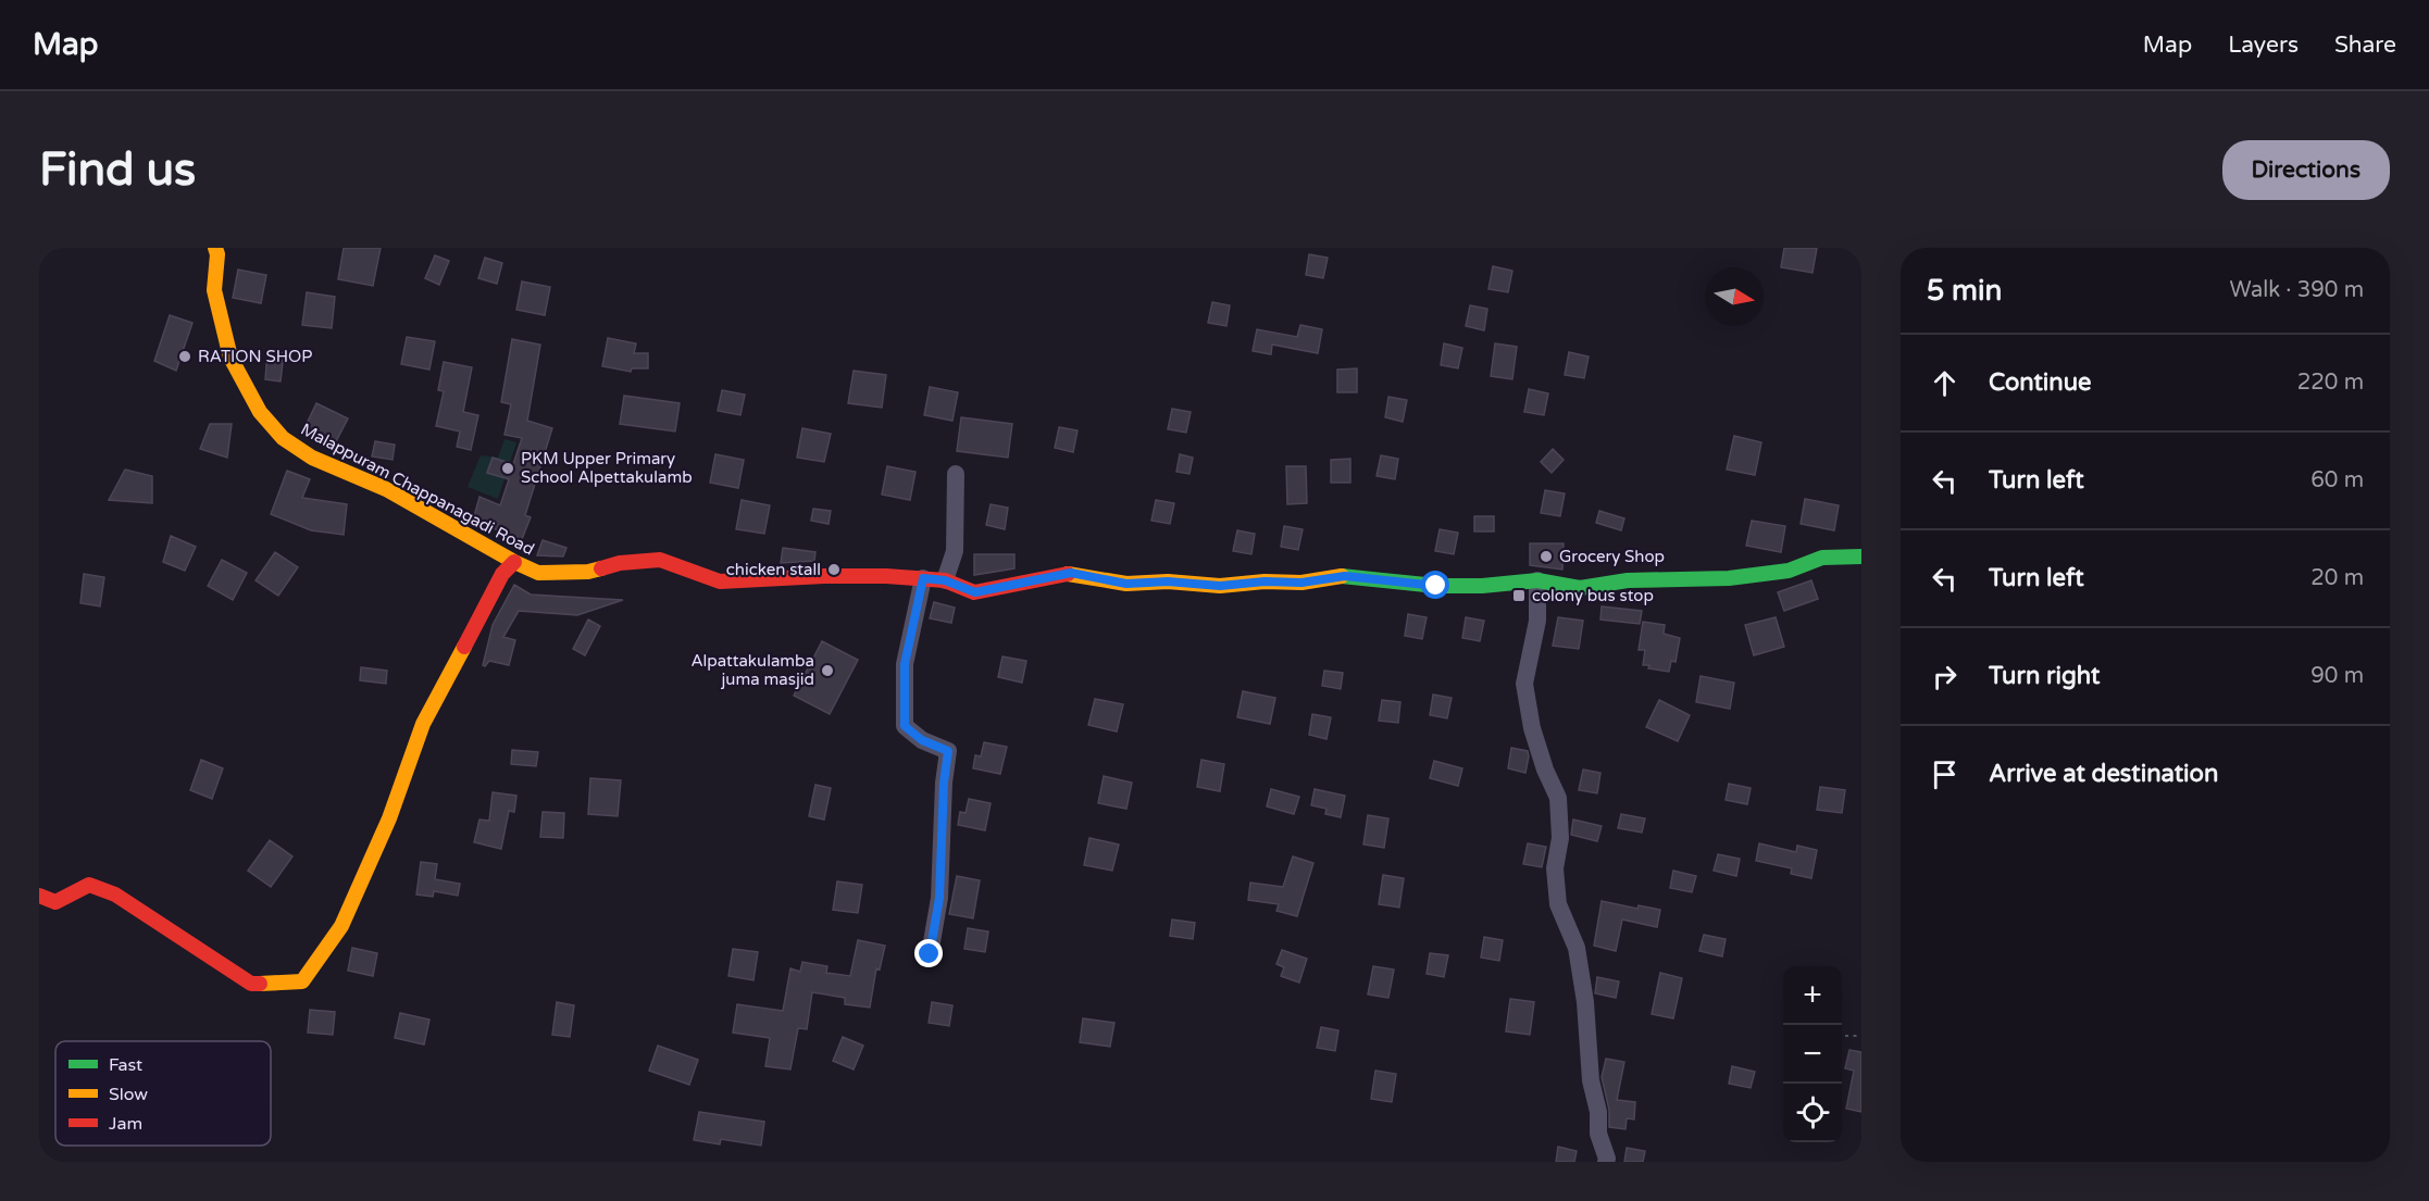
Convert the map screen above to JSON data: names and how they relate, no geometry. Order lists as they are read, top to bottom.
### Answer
{
  "streets": {
    "street": ["Malappuram Chappanagadi Road"]
  },
  "places": {
    "other": [
      "RATION SHOP",
      "PKM Upper Primary School Alpettakulamb",
      "Grocery Shop",
      "chicken stall",
      "Alpattakulamba juma masjid"
    ],
    "transit": ["colony bus stop"]
  },
  "legend": ["Fast", "Slow", "Jam"],
  "north": "right",
  "page": {
    "header": "Map",
    "nav": ["Map", "Layers", "Share"],
    "buttons": "Directions",
    "title": "Find us",
    "heading": ["5 min", "Walk · 390 m"],
    "list": [
      ["Continue", "220 m"],
      ["Turn left", "60 m"],
      ["Turn left", "20 m"],
      ["Turn right", "90 m"],
      "Arrive at destination"
    ],
    "map_buttons": ["+", "−"]
  }
}
